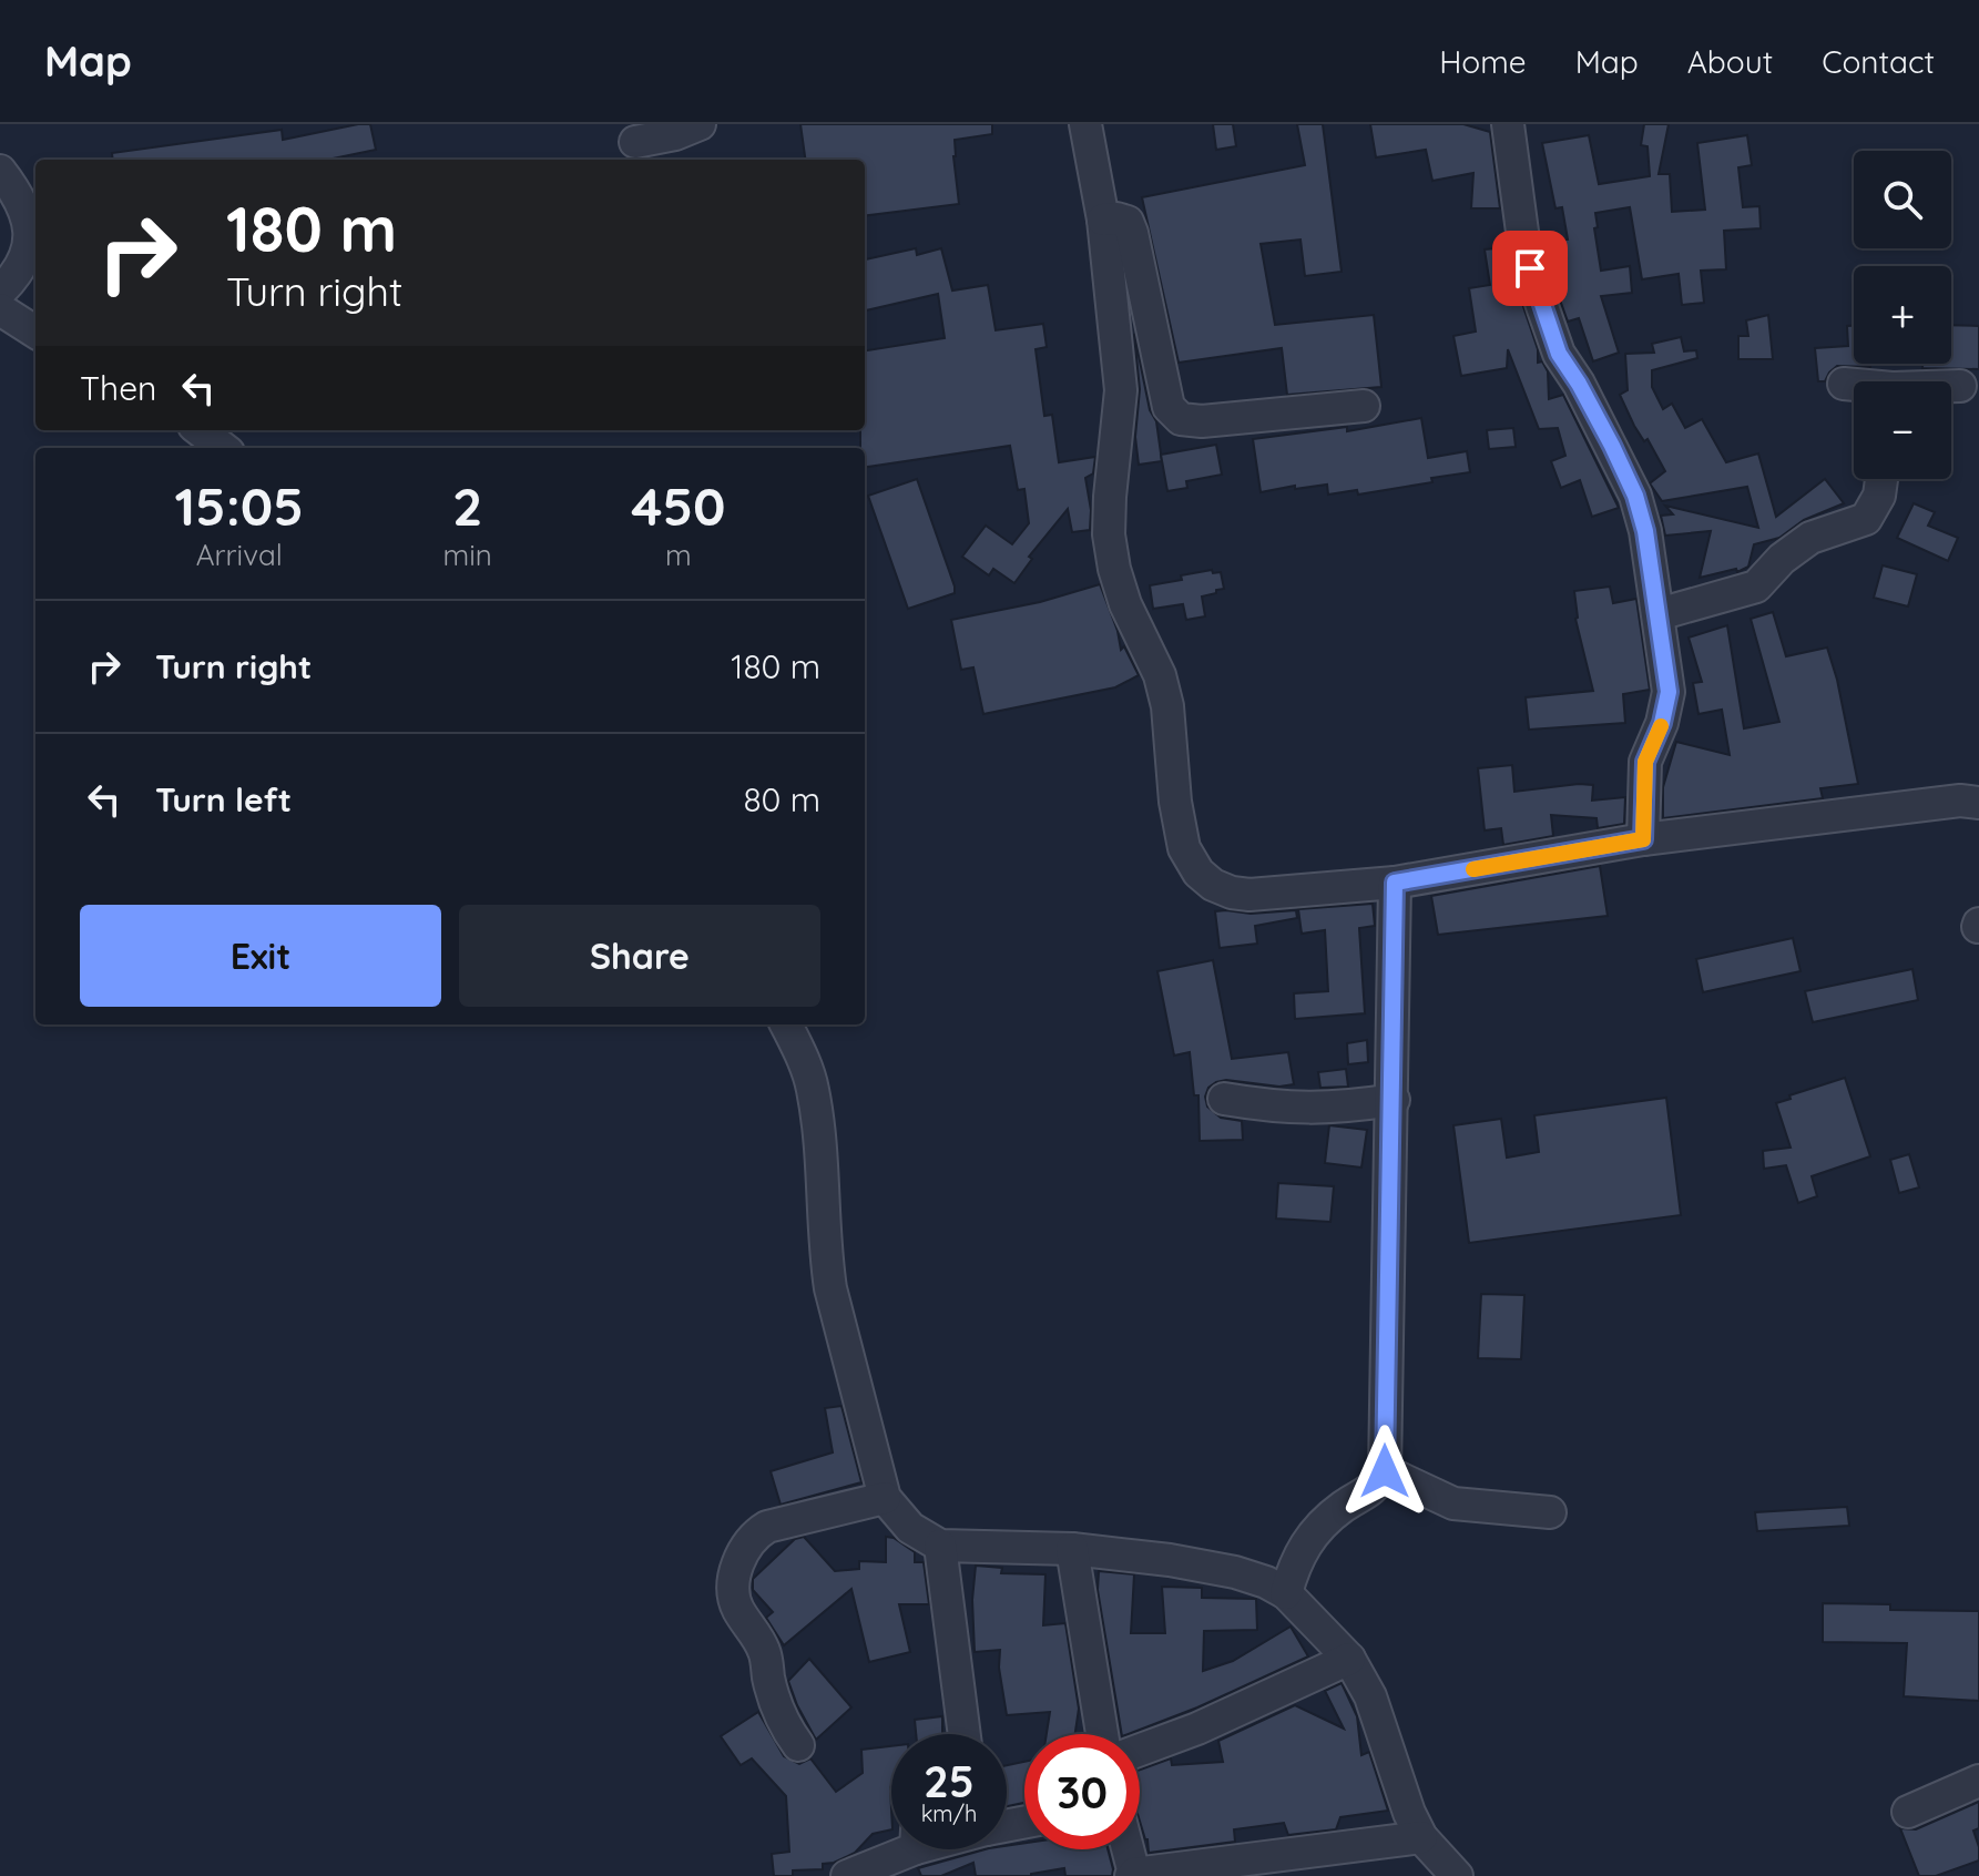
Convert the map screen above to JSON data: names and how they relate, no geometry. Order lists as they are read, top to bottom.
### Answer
{
  "page": {
    "header": "Map",
    "nav": [
      "Home",
      "Map",
      "About",
      "Contact"
    ],
    "map_buttons": ["+", "−"],
    "turn": ["180 m", "Turn right"],
    "then": "Then",
    "eta": [
      "15:05",
      "Arrival",
      "2",
      "min",
      "450",
      "m"
    ],
    "list": [
      {
        "name": "Turn right",
        "value": "180 m"
      },
      {
        "name": "Turn left",
        "value": "80 m"
      }
    ],
    "buttons": ["Exit", "Share"],
    "speed": "25 km/h",
    "limit": "30"
  }
}
